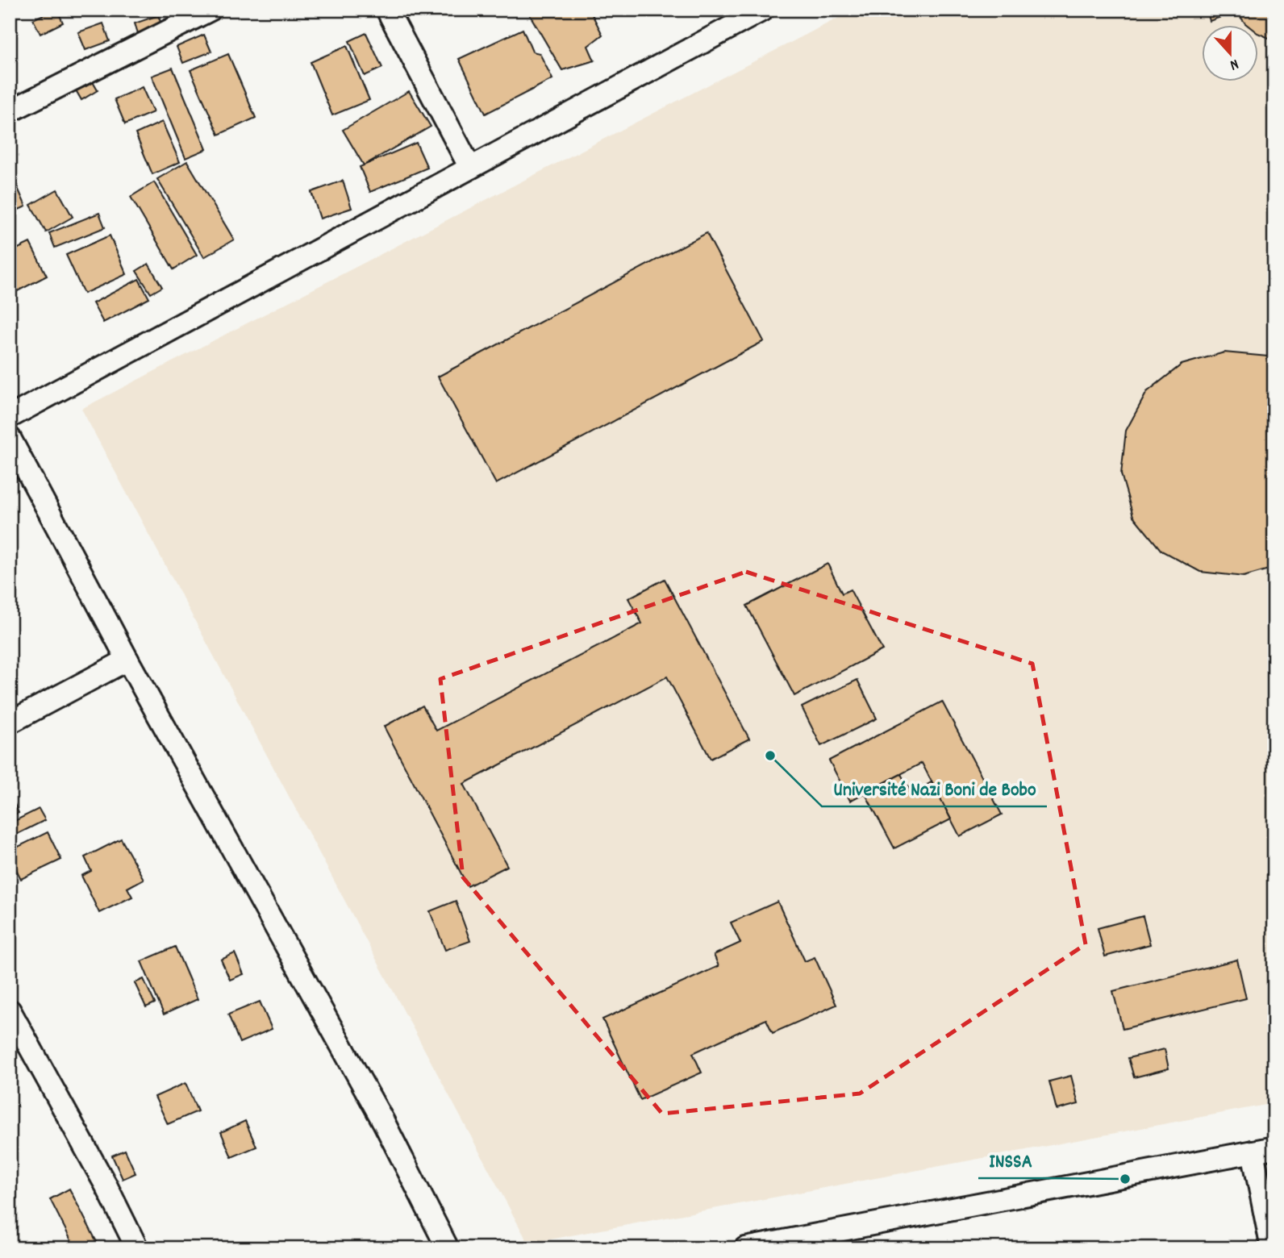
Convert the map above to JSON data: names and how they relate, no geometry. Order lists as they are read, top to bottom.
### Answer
{
  "places": ["Université Nazi Boni de Bobo", "INSSA"],
  "north": "bottom"
}
